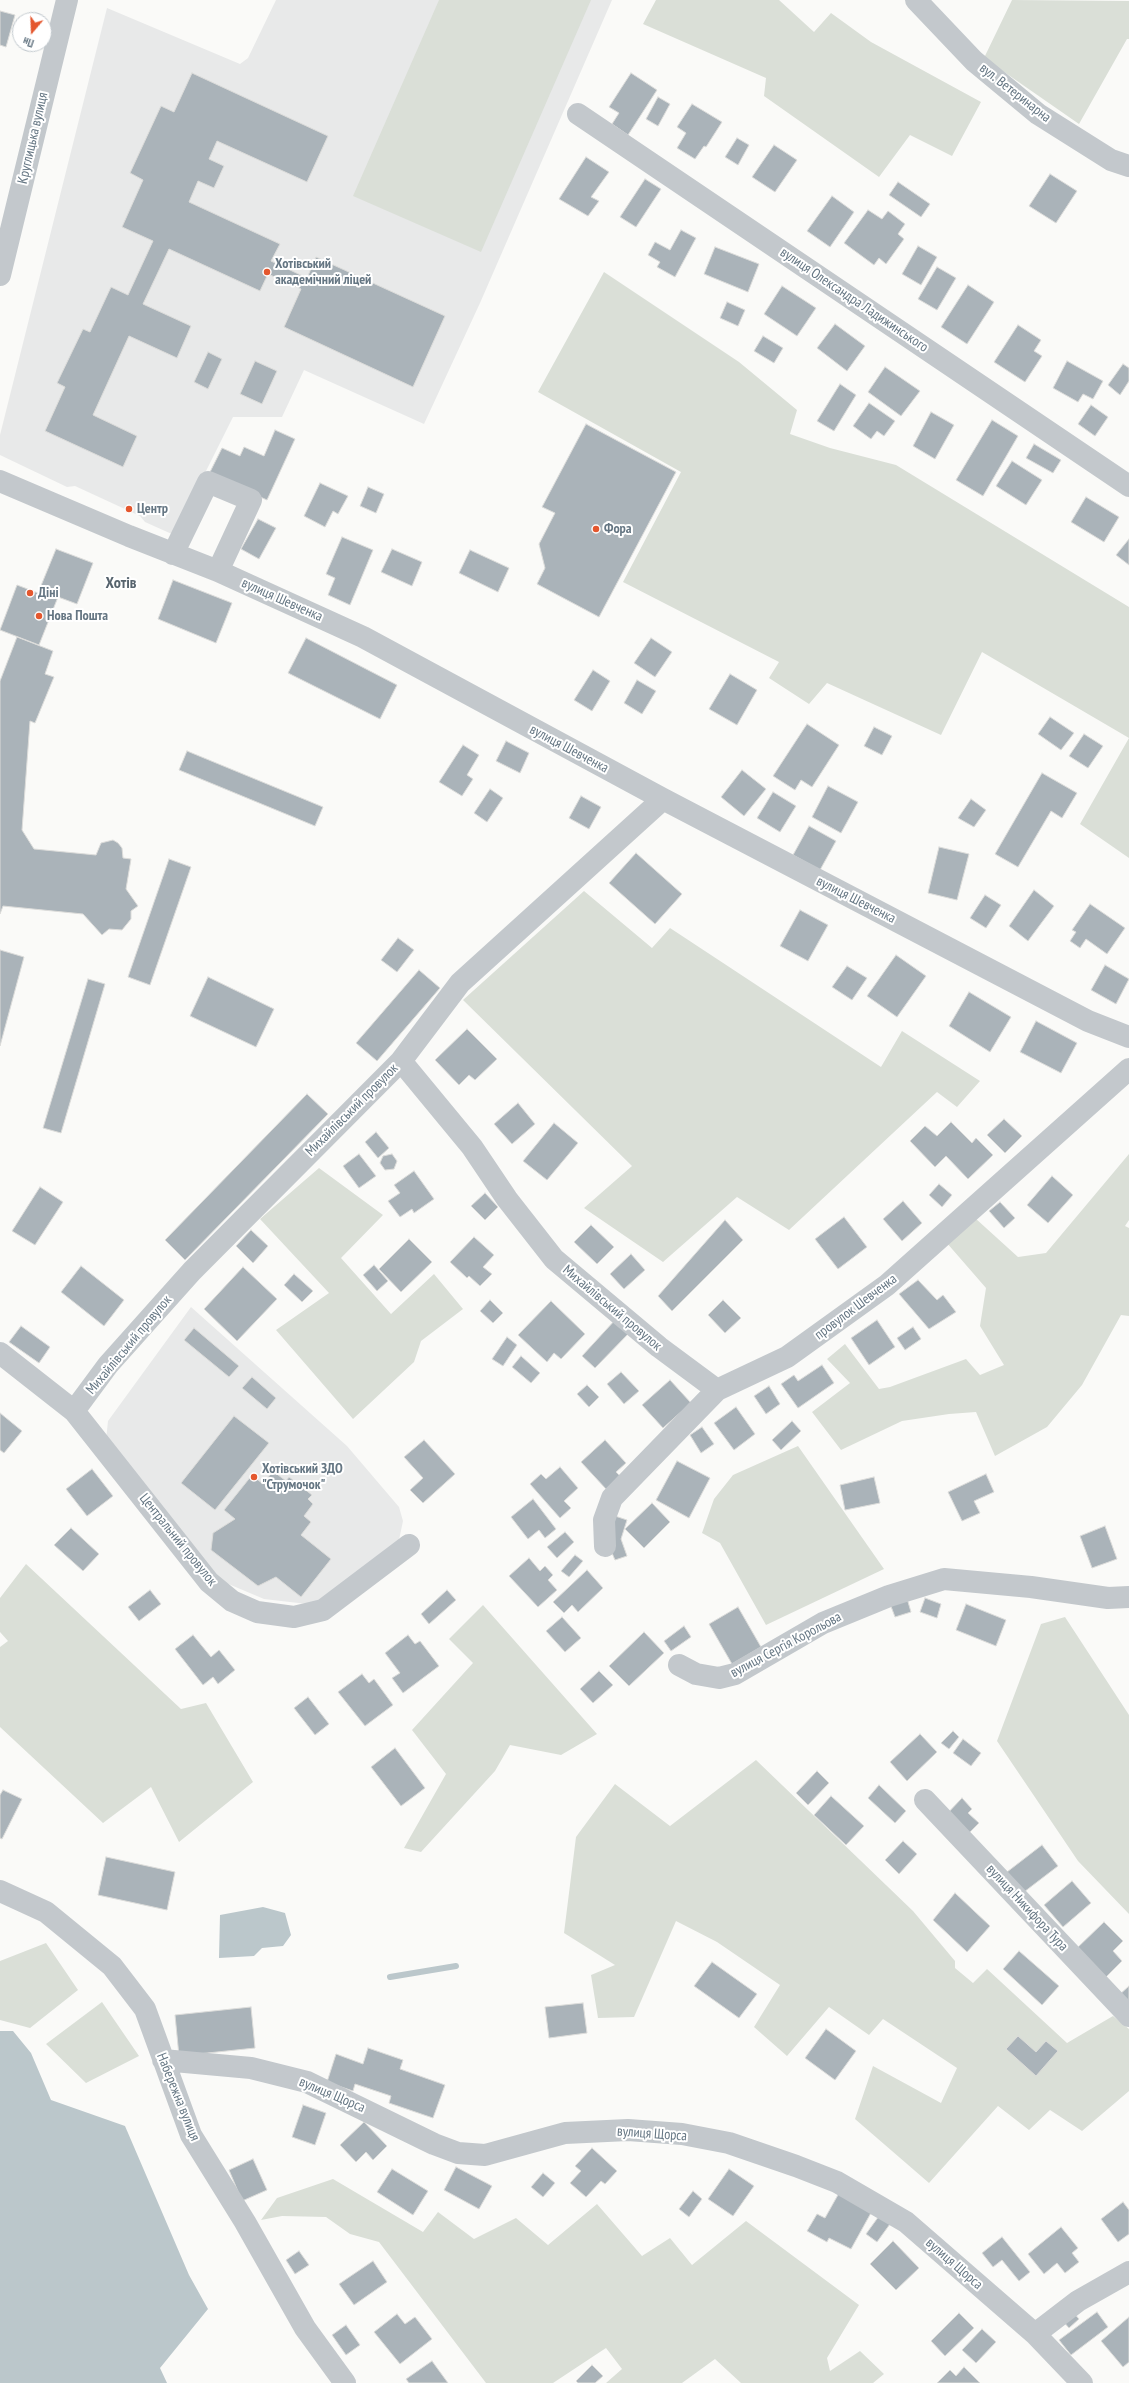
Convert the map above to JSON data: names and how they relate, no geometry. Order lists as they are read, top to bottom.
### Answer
{
  "streets": {
    "street": [
      "вул. Ветеринарна",
      "Круглицька вулиця",
      "вулиця Олександра Ладижинського",
      "вулиця Шевченка",
      "Михайлівський провулок",
      "провулок Шевченка",
      "Центральний провулок",
      "вулиця Сергія Корольова",
      "вулиця Никифора Тура",
      "вулиця Щорса",
      "Набережна вулиця"
    ]
  },
  "crossings": [
    ["Михайлівський провулок", "провулок Шевченка"],
    ["Михайлівський провулок", "Центральний провулок"],
    ["вулиця Щорса", "Набережна вулиця"]
  ],
  "districts": ["Хотів"],
  "places": [
    "Хотівський академічний ліцей",
    "Центр",
    "Фора",
    "Діні",
    "Нова Пошта",
    "Хотівський ЗДО \"Струмочок\""
  ],
  "north": "bottom"
}
